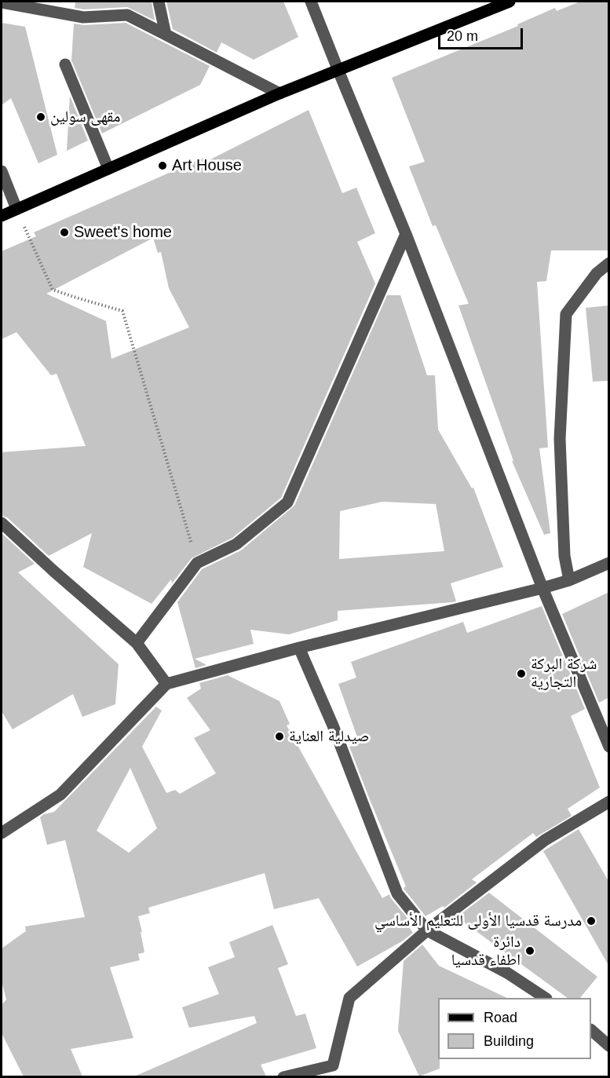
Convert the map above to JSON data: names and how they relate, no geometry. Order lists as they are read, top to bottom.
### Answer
{
  "places": [
    "مقهى سولين",
    "Art House",
    "Sweet's home",
    "شركة البركة التجارية",
    "صيدلية العناية",
    "مدرسة قدسيا الأولى للتعليم الأساسي",
    "دائرة اطفاء قدسيا"
  ],
  "legend": ["Road", "Building"],
  "scale_bar": "20 m"
}
